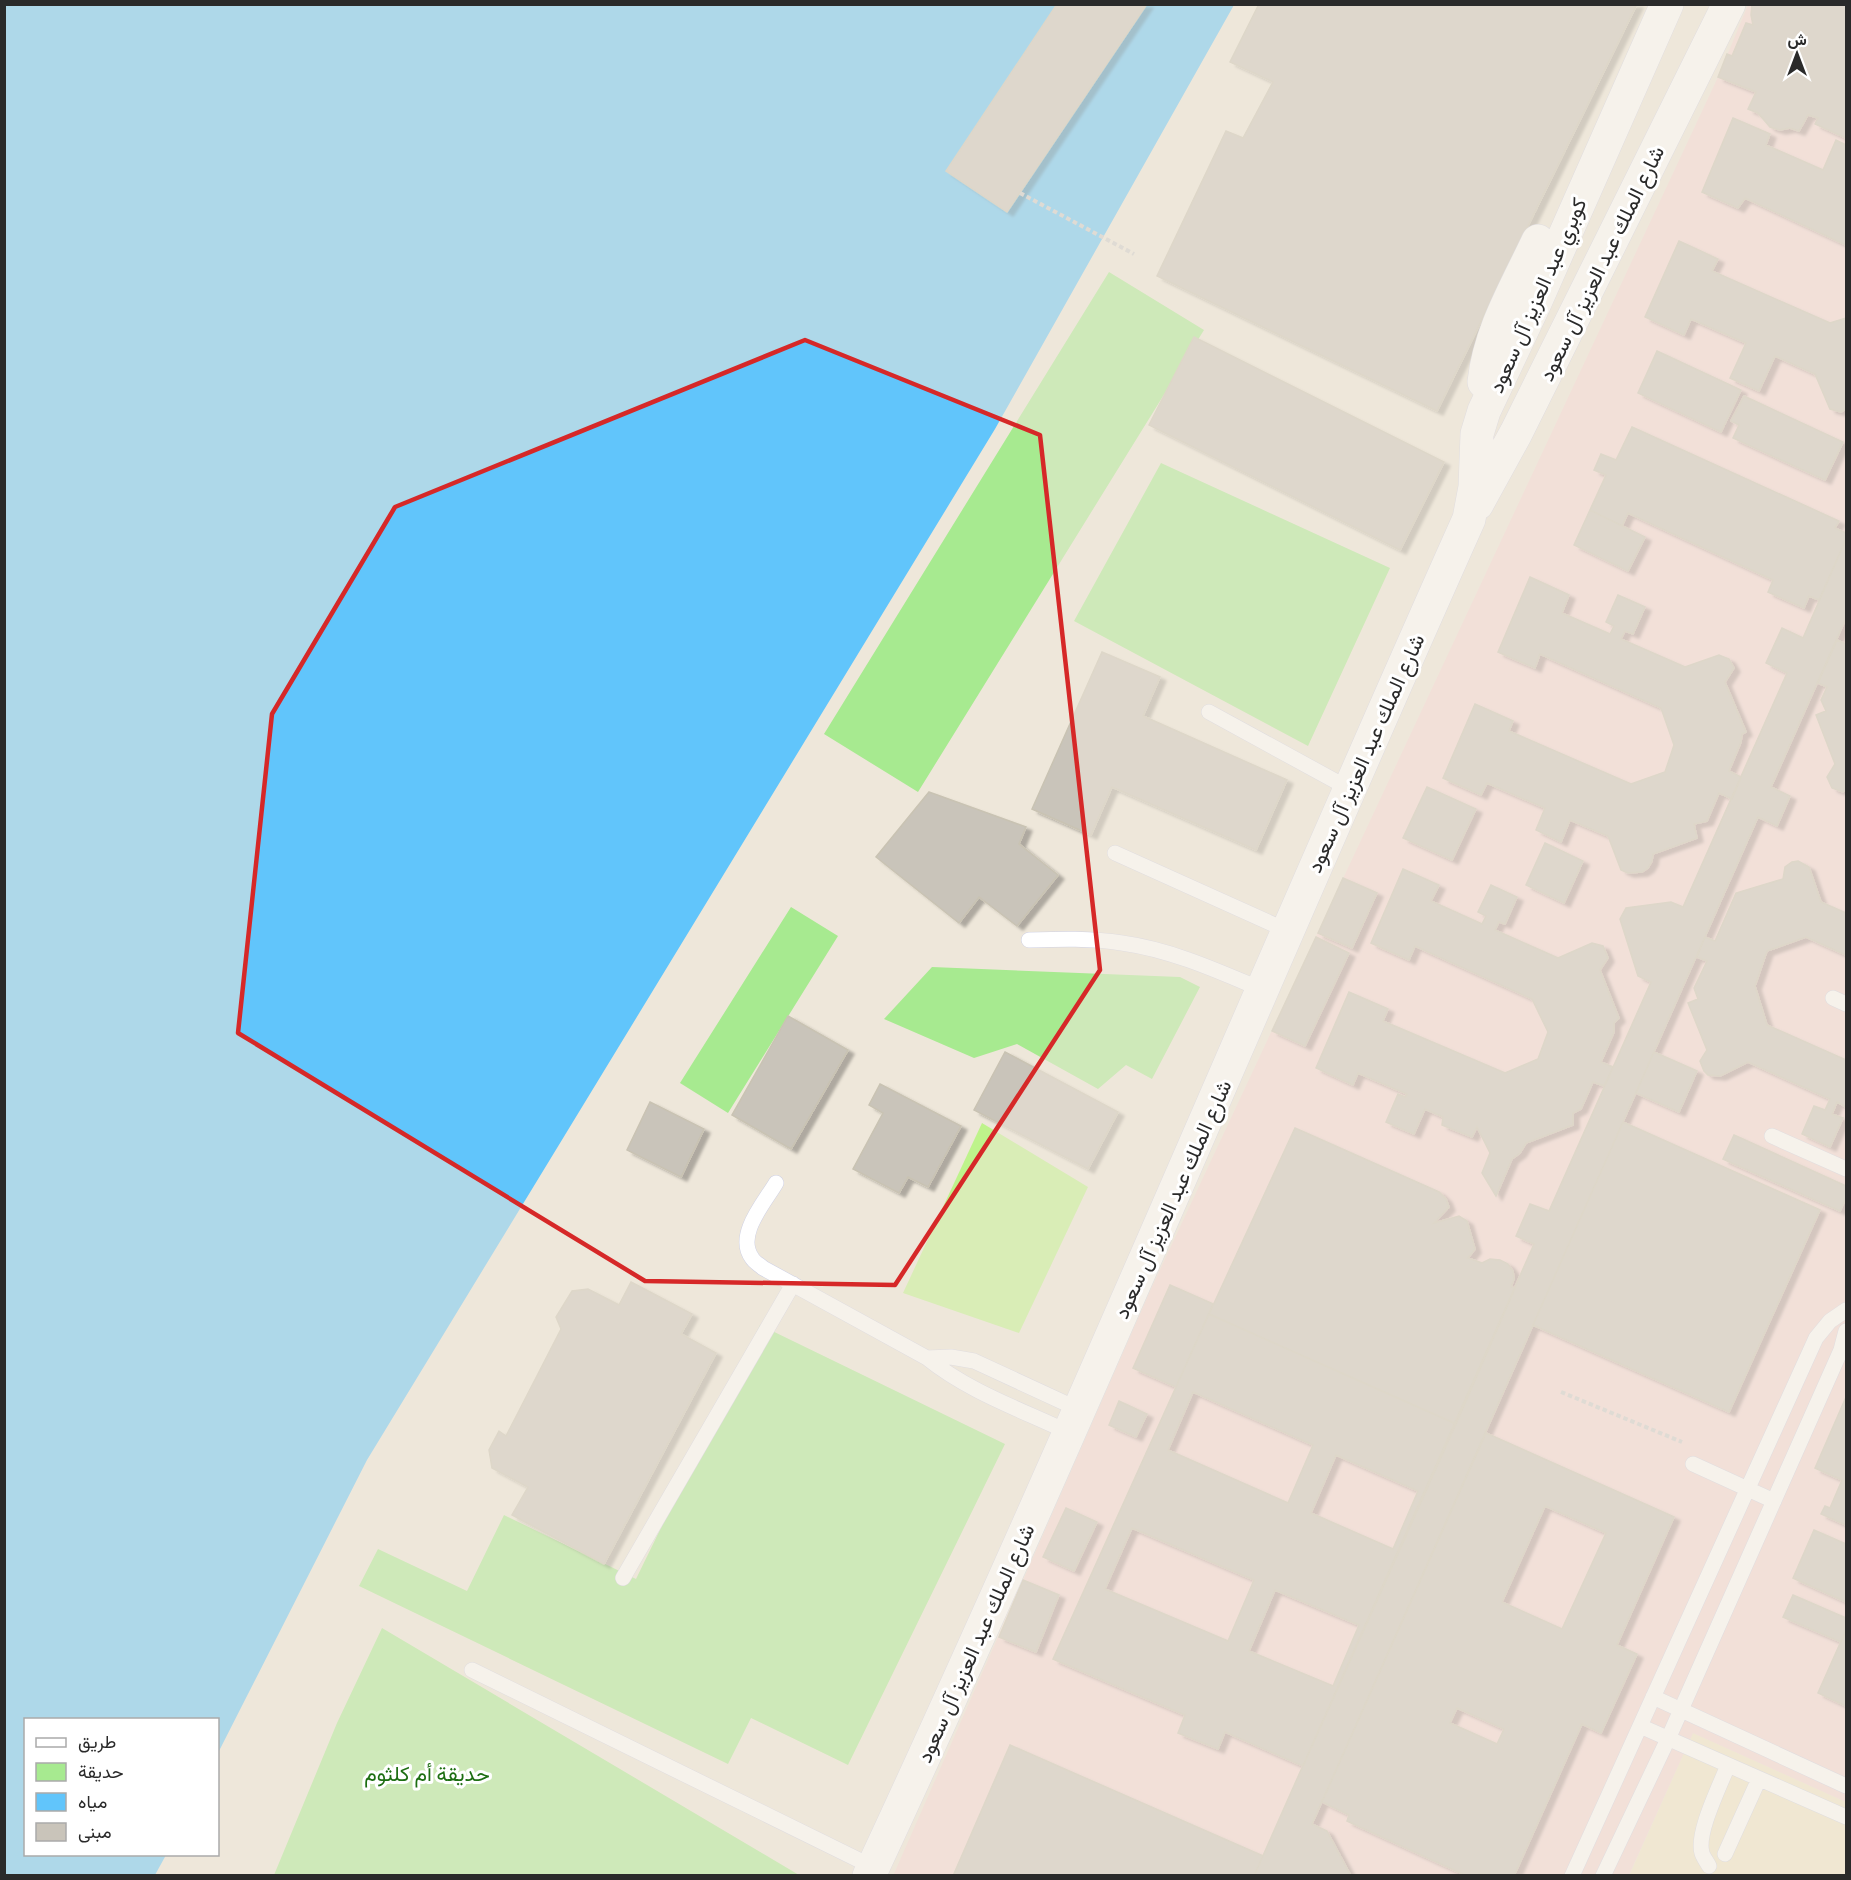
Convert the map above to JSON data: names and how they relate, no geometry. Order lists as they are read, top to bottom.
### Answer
{
  "streets": {
    "main road": ["شارع الملك عبد العزيز آل سعود", "كوبري عبد العزيز آل سعود"]
  },
  "crossings": [
    ["شارع الملك عبد العزيز آل سعود", "كوبري عبد العزيز آل سعود"]
  ],
  "parks": ["حديقة أم كلثوم"],
  "legend": [
    "طريق",
    "حديقة",
    "مياه",
    "مبنى"
  ],
  "north": "top"
}
